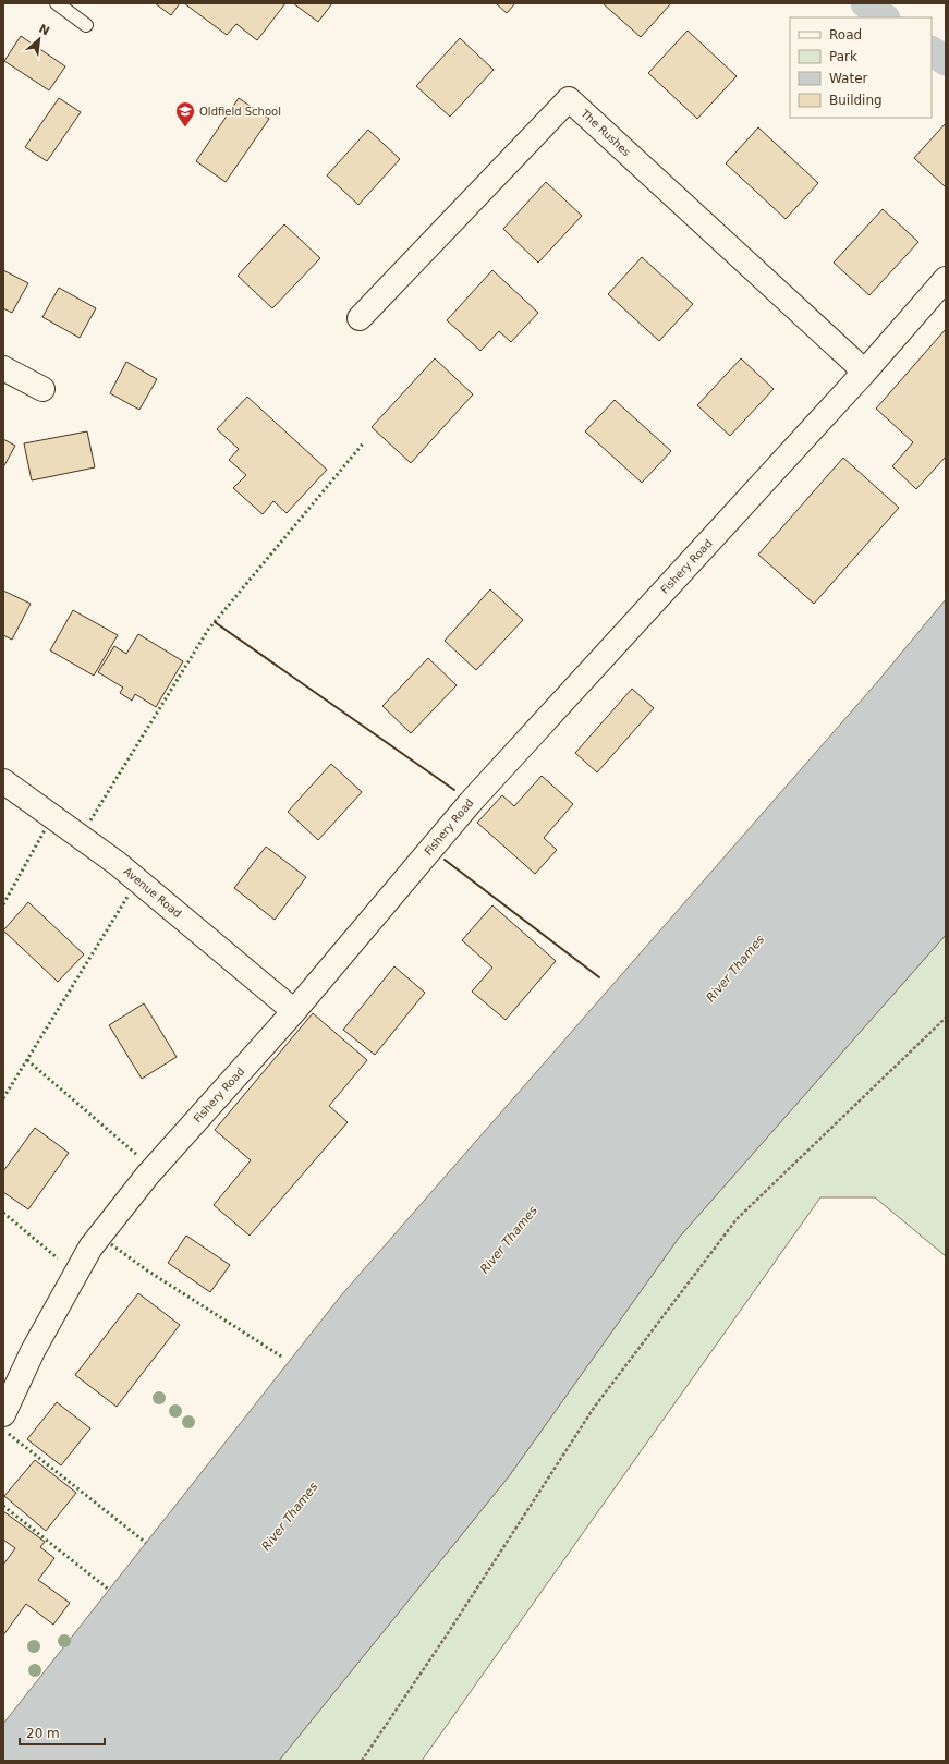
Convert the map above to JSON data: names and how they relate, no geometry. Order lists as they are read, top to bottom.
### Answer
{
  "streets": {
    "street": ["The Rushes", "Fishery Road", "Avenue Road"]
  },
  "crossings": [
    ["The Rushes", "Fishery Road"],
    ["Fishery Road", "Avenue Road"]
  ],
  "water": ["River Thames"],
  "places": {
    "school or university": ["Oldfield School"]
  },
  "legend": [
    "Road",
    "Park",
    "Water",
    "Building"
  ],
  "scale_bar": "20 m",
  "north": "top right"
}
